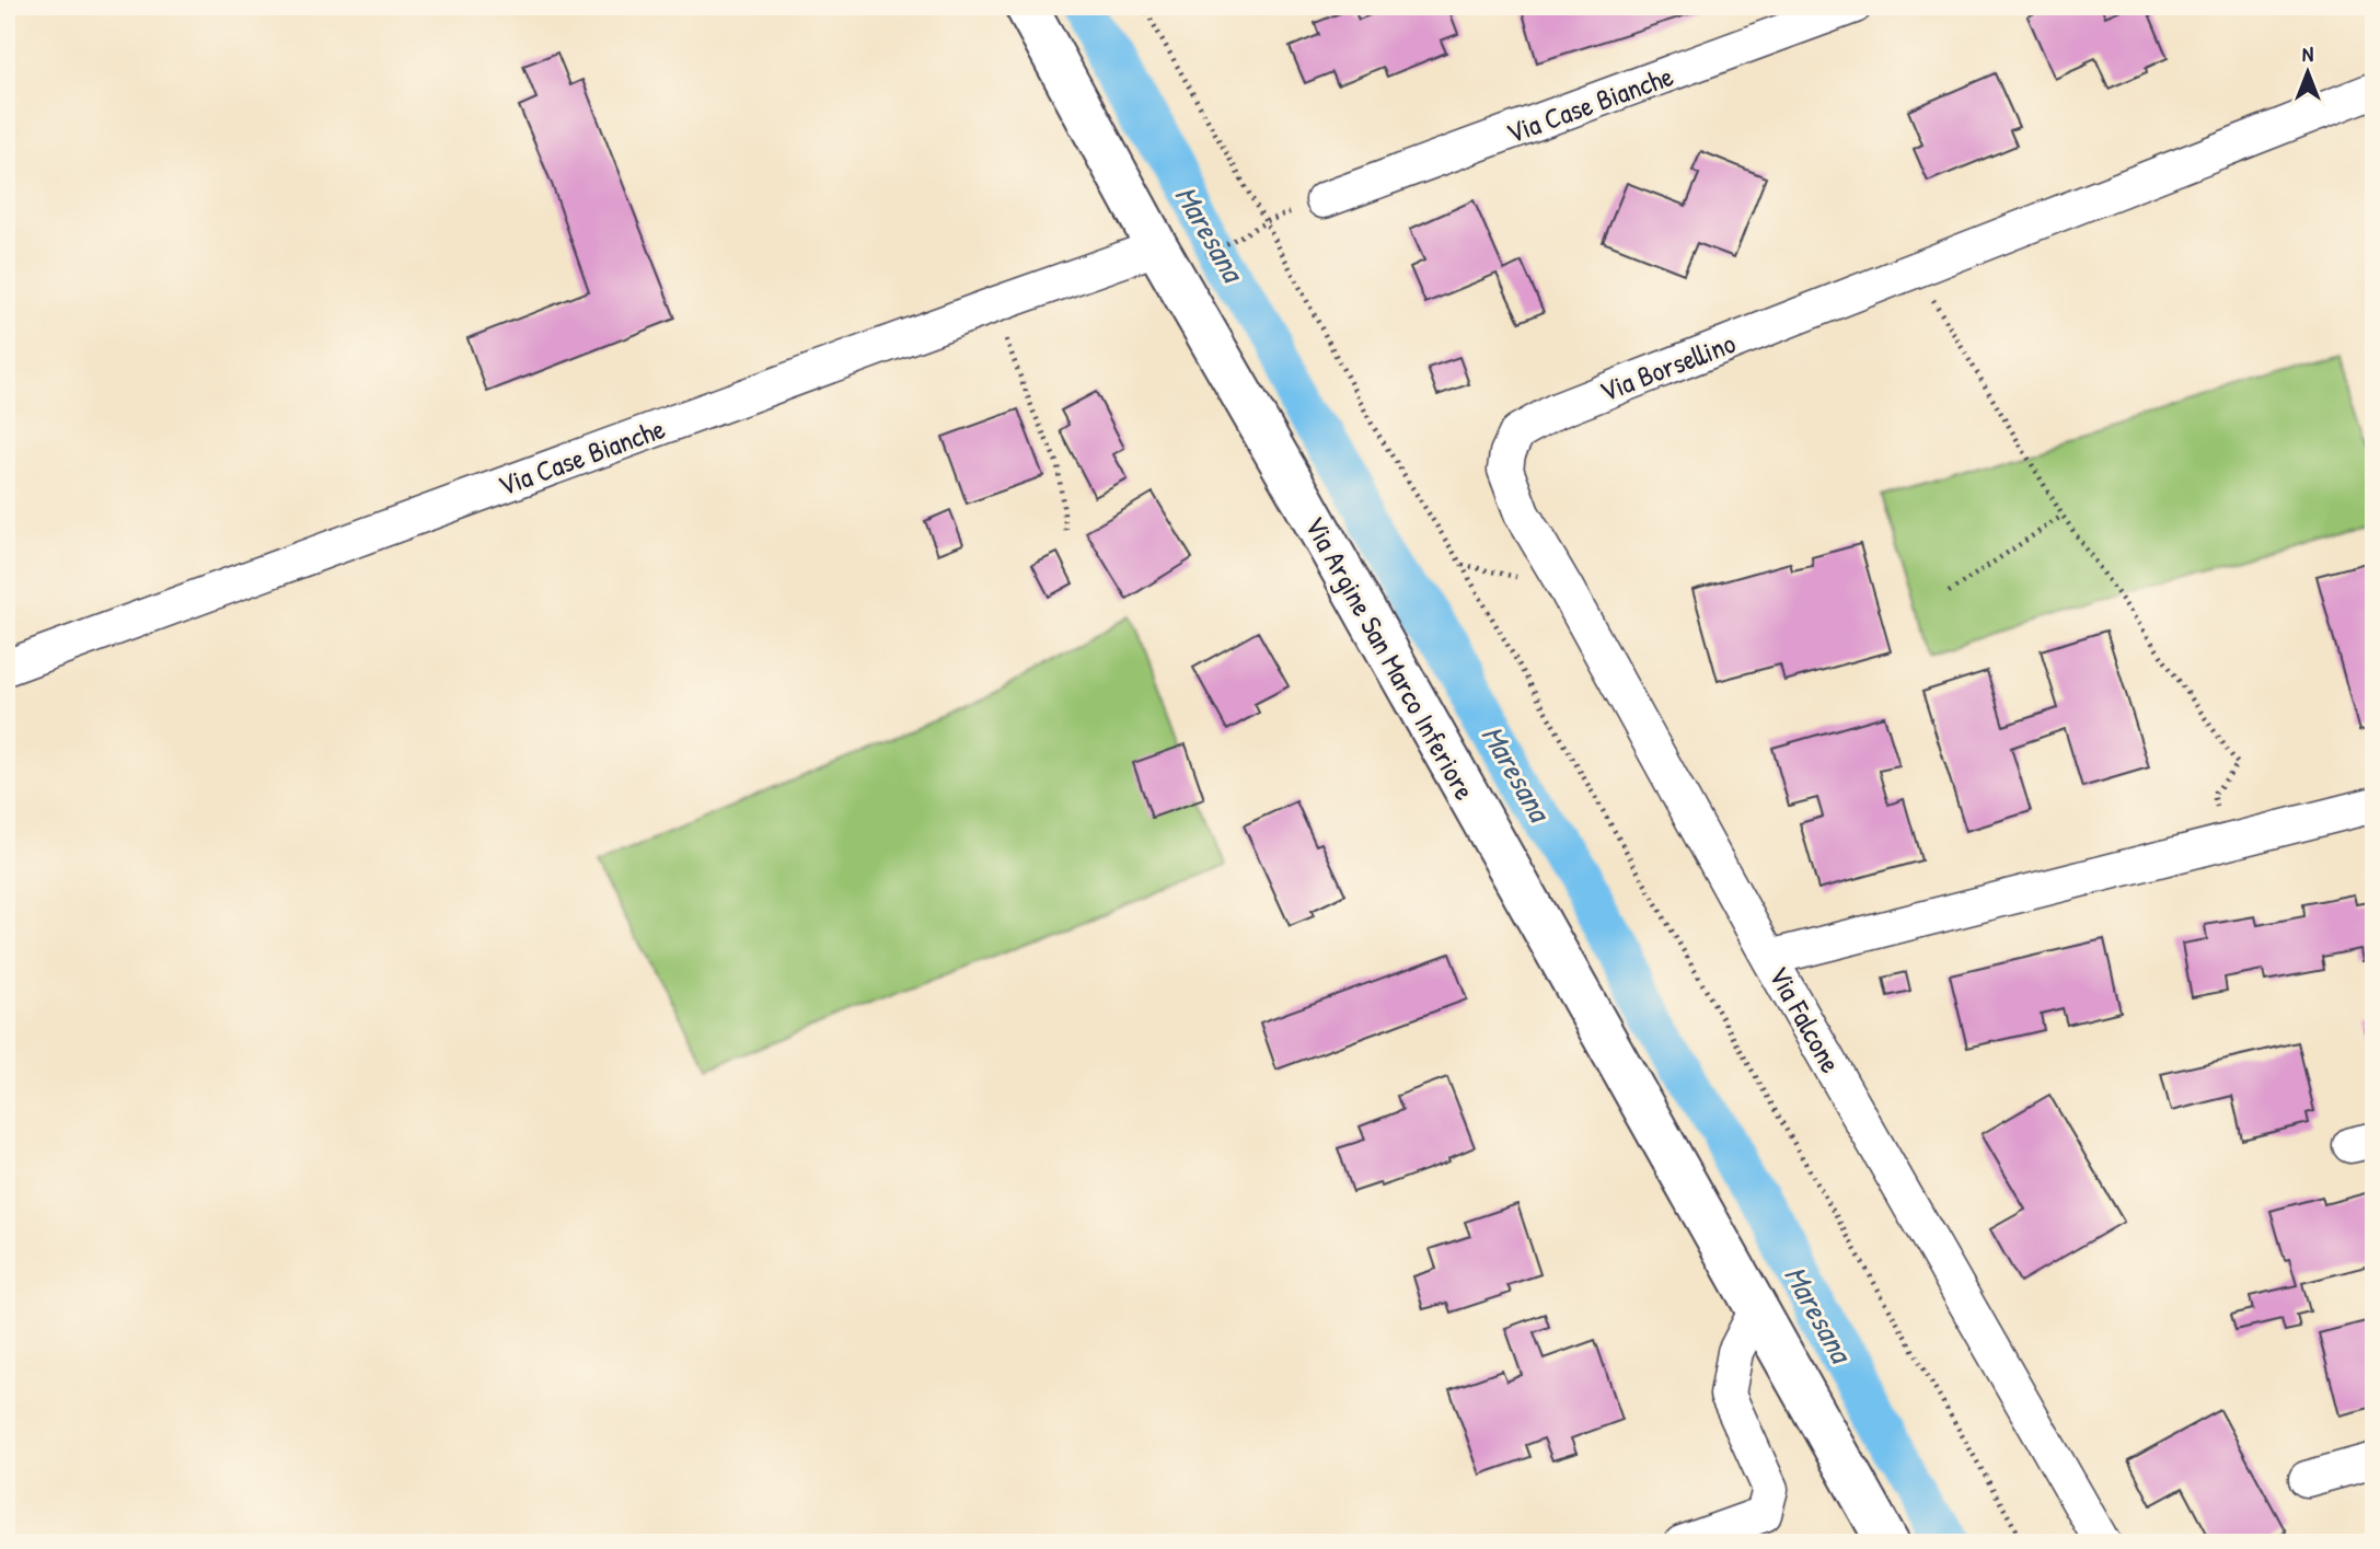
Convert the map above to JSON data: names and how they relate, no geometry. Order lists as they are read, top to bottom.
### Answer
{
  "streets": {
    "street": [
      "Via Case Bianche",
      "Via Borsellino",
      "Via Argine San Marco Inferiore",
      "Via Falcone"
    ]
  },
  "crossings": [
    ["Via Case Bianche", "Via Argine San Marco Inferiore"],
    ["Via Borsellino", "Via Falcone"]
  ],
  "water": ["Maresana"],
  "north": "top"
}
